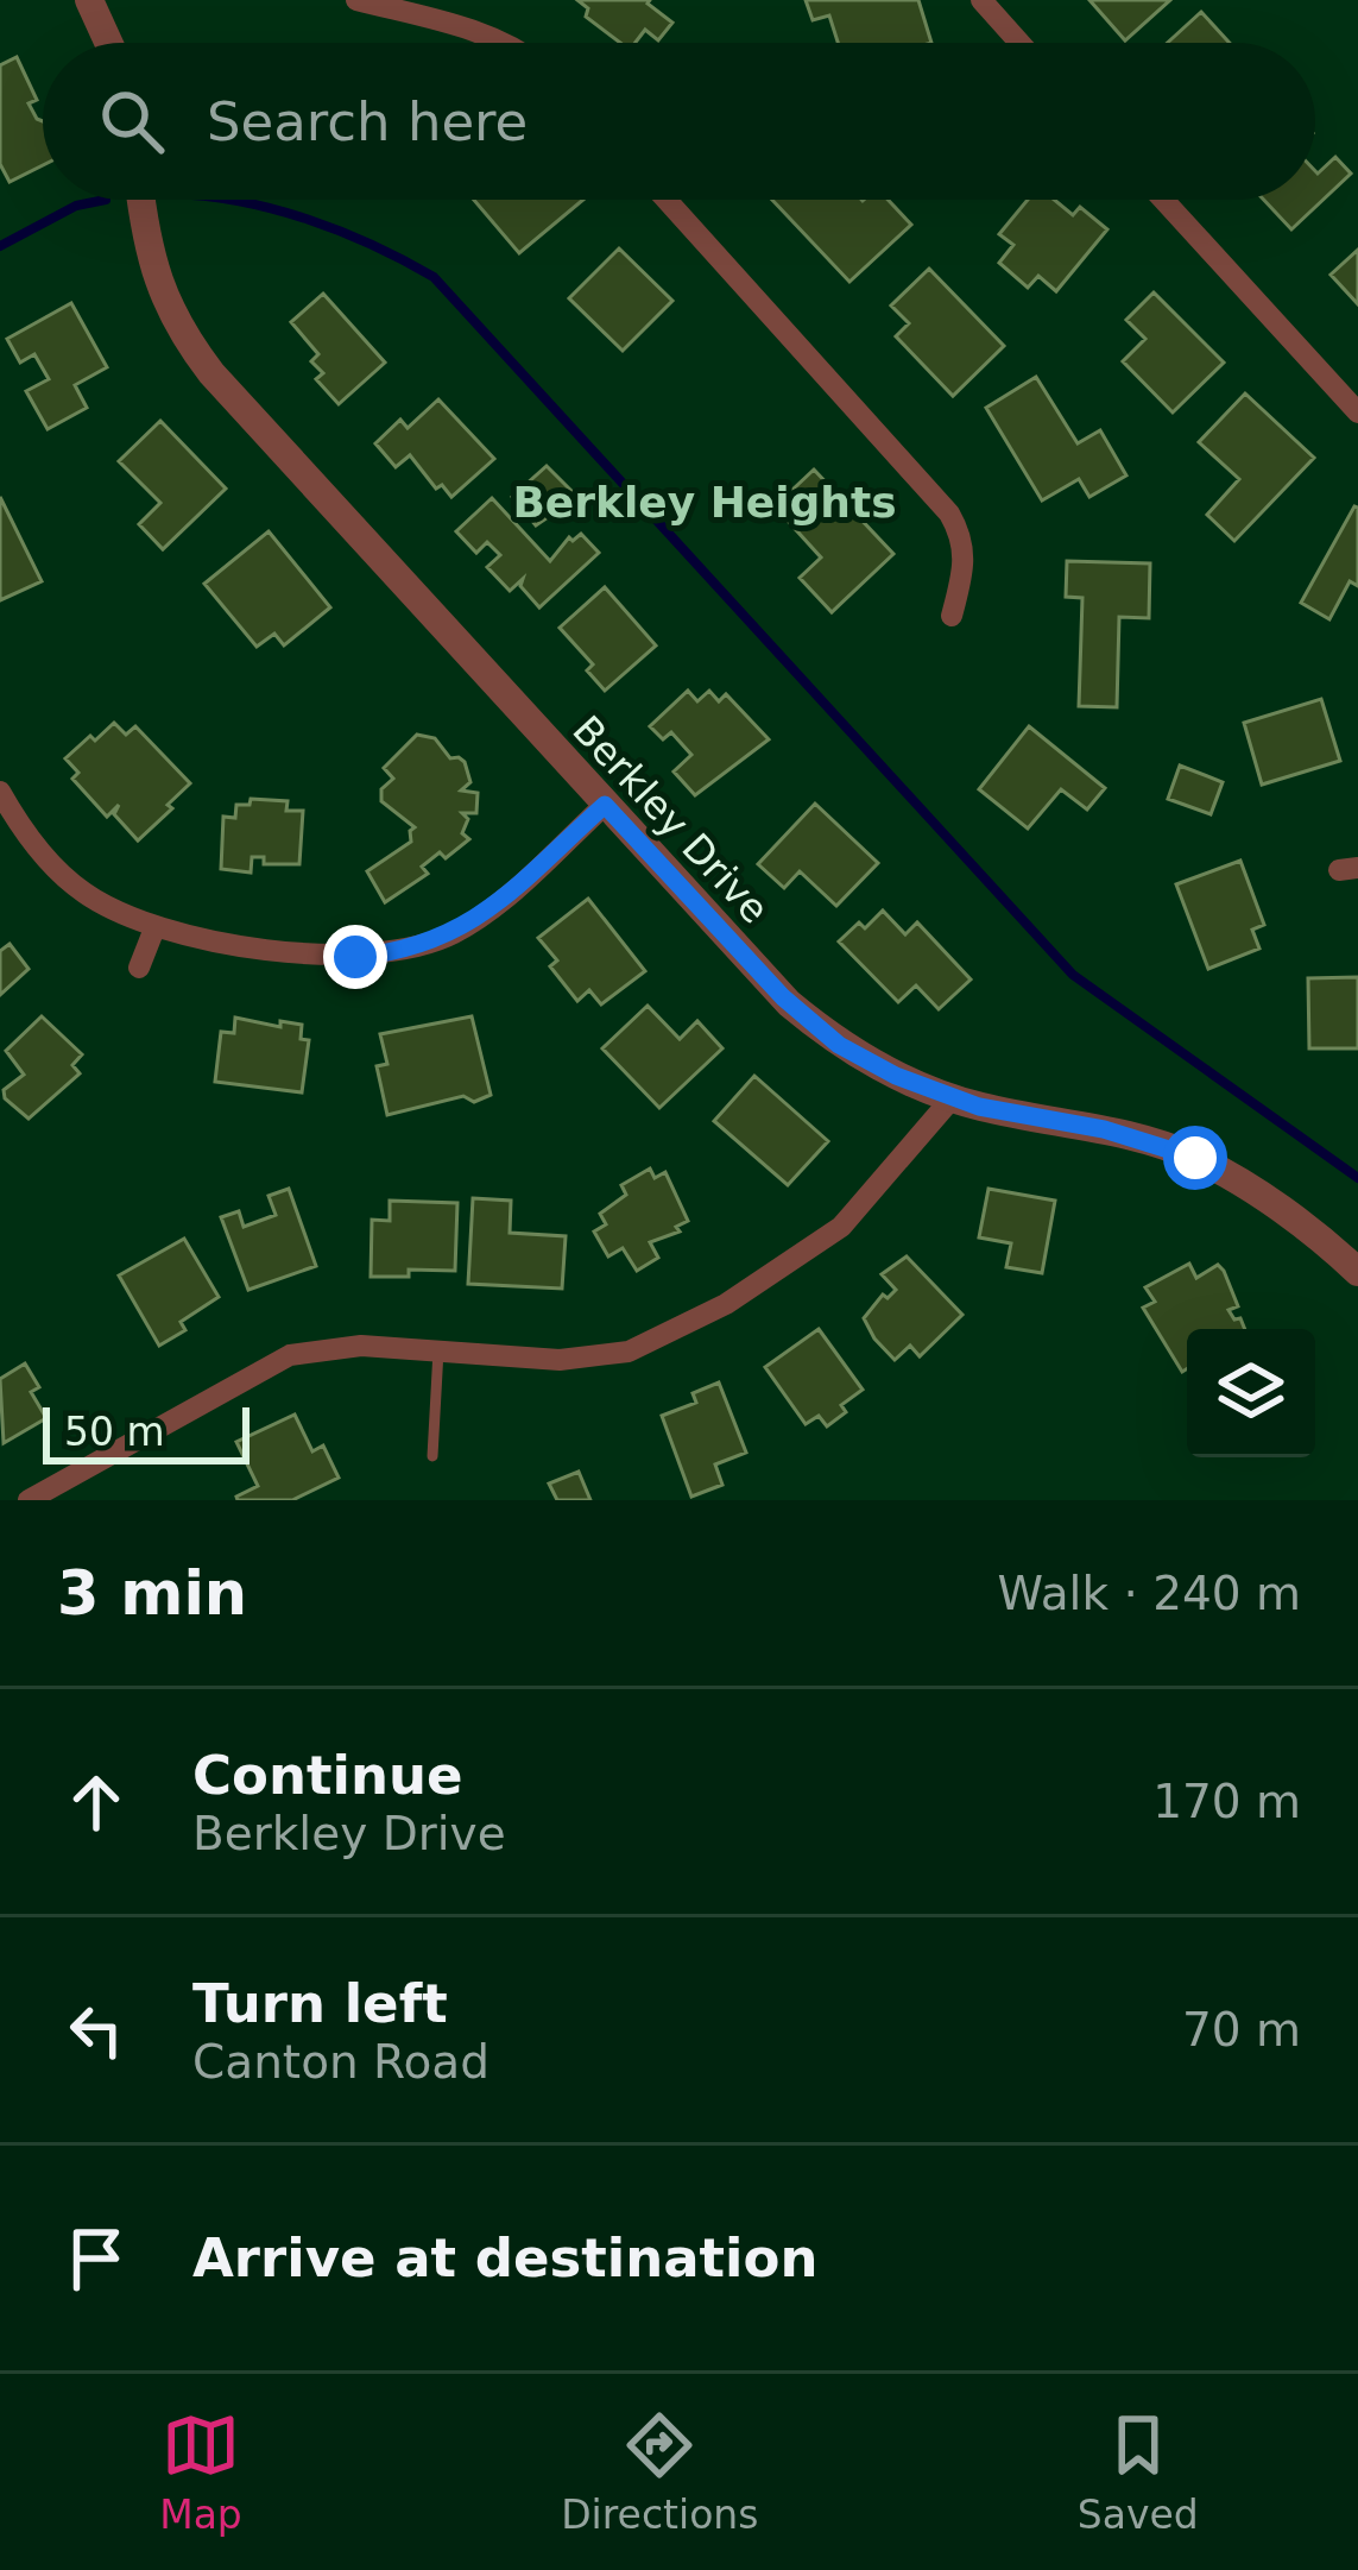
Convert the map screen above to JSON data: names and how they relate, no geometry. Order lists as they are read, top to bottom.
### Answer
{
  "streets": {
    "street": ["Berkley Drive"]
  },
  "districts": ["Berkley Heights"],
  "scale_bar": "50 m",
  "page": {
    "search": "Search here",
    "scale": "50 m",
    "heading": ["3 min", "Walk · 240 m"],
    "list": [
      ["Continue", "Berkley Drive", "170 m"],
      ["Turn left", "Canton Road", "70 m"],
      "Arrive at destination"
    ],
    "nav": ["Map", "Directions", "Saved"]
  }
}
